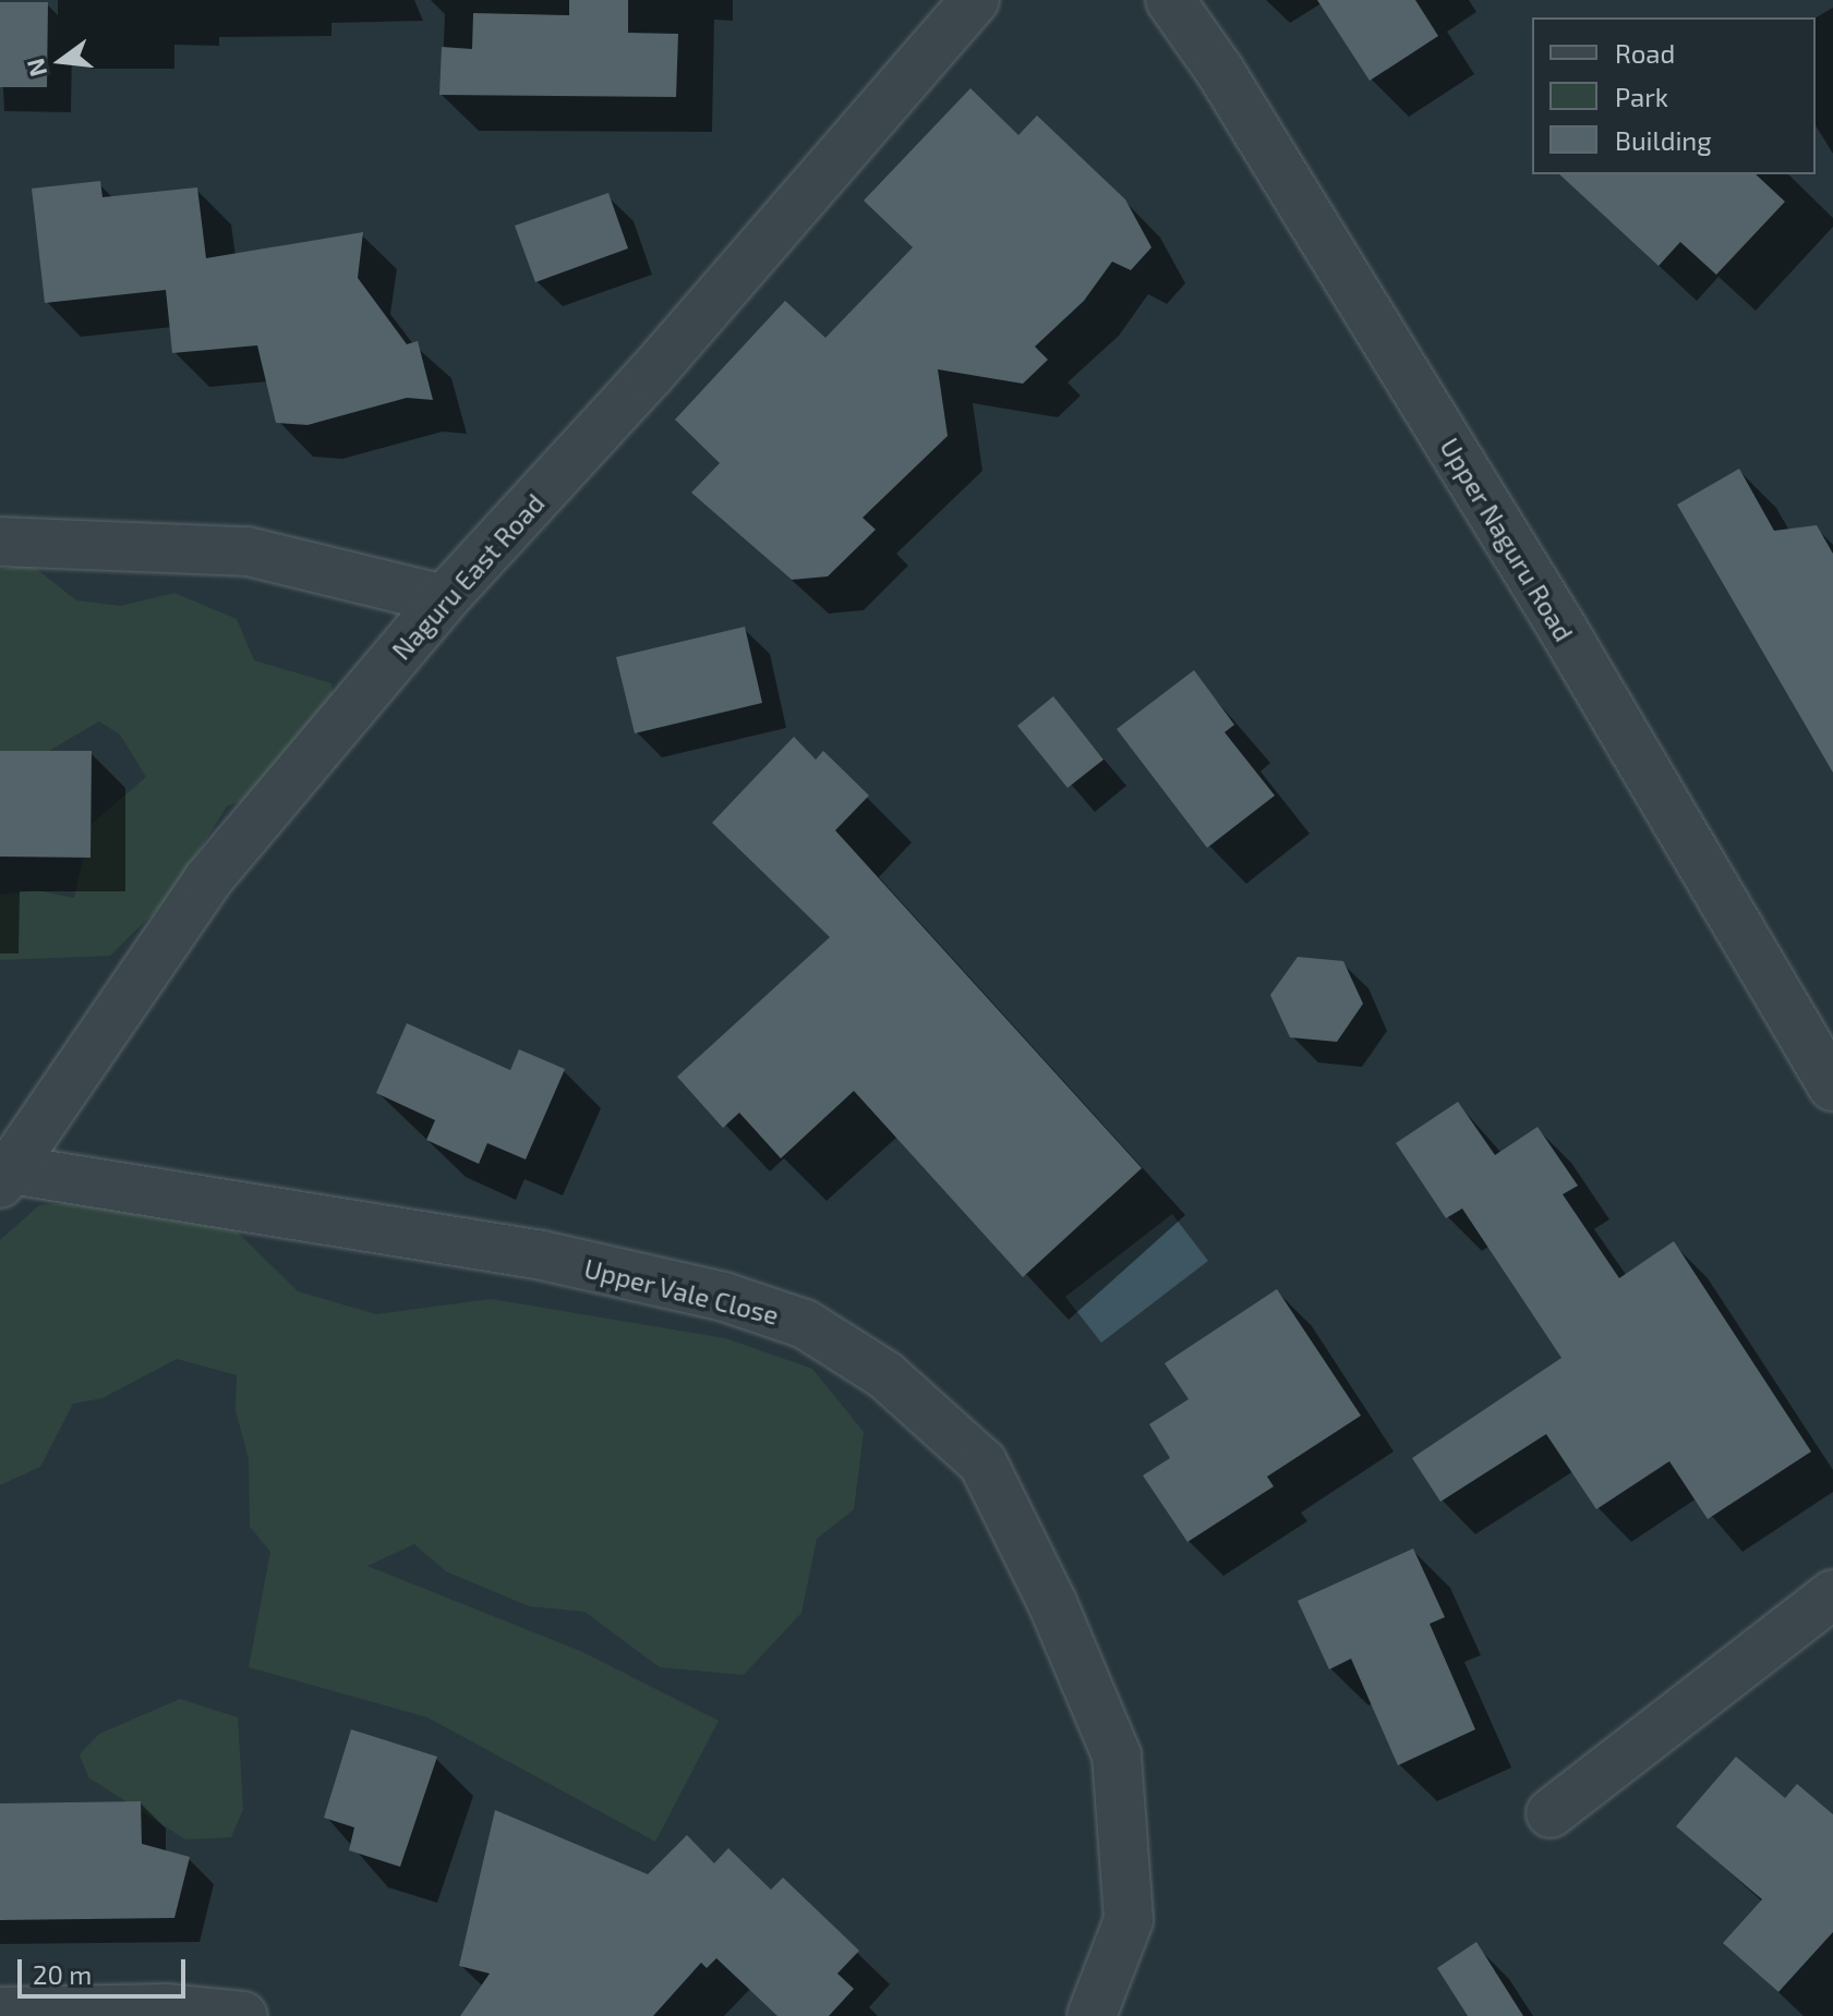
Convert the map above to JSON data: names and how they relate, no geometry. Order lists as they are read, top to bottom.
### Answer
{
  "streets": {
    "street": ["Upper Naguru Road", "Naguru East Road", "Upper Vale Close"]
  },
  "crossings": [
    ["Naguru East Road", "Upper Vale Close"]
  ],
  "legend": ["Road", "Park", "Building"],
  "scale_bar": "20 m",
  "north": "left"
}
